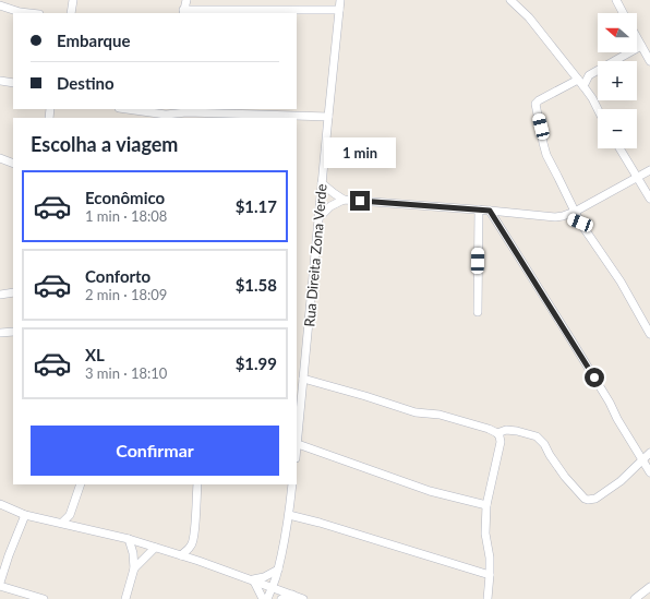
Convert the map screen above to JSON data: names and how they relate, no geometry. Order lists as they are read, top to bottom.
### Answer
{
  "streets": {
    "street": ["Rua Direita Zona Verde"]
  },
  "north": "left",
  "page": {
    "map_buttons": ["+", "−"],
    "banner": ["Embarque", "Destino"],
    "heading": "Escolha a viagem",
    "bubble": "1 min",
    "list": [
      {
        "name": "Econômico",
        "note": "1 min · 18:08",
        "value": "$1.17"
      },
      {
        "name": "Conforto",
        "note": "2 min · 18:09",
        "value": "$1.58"
      },
      {
        "name": "XL",
        "note": "3 min · 18:10",
        "value": "$1.99"
      }
    ],
    "buttons": "Confirmar"
  }
}
